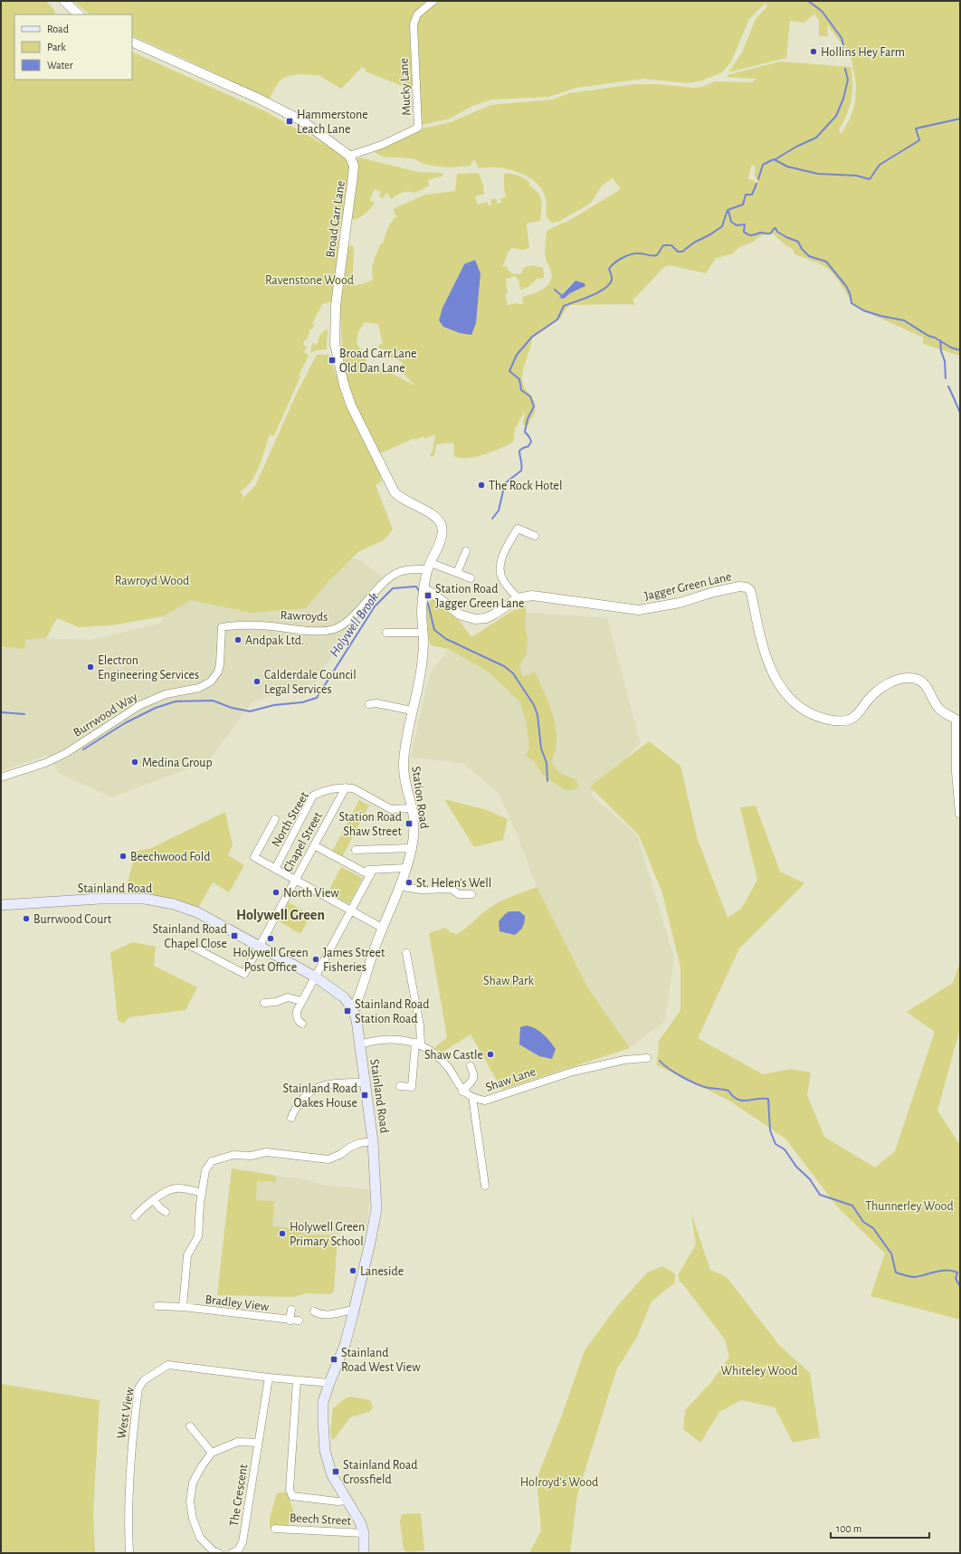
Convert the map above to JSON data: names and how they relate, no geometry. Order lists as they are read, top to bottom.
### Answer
{
  "streets": {
    "main road": ["Stainland Road"],
    "street": [
      "Mucky Lane",
      "Broad Carr Lane",
      "Jagger Green Lane",
      "Rawroyds",
      "Burrwood Way",
      "Station Road",
      "North Street",
      "Chapel Street",
      "Shaw Lane",
      "Bradley View",
      "West View",
      "The Crescent",
      "Beech Street"
    ]
  },
  "crossings": [
    ["Mucky Lane", "Broad Carr Lane"],
    ["Broad Carr Lane", "Jagger Green Lane"],
    ["Broad Carr Lane", "Rawroyds"],
    ["Broad Carr Lane", "Station Road"],
    ["Rawroyds", "Burrwood Way"],
    ["Station Road", "Stainland Road"],
    ["North Street", "Chapel Street"],
    ["Chapel Street", "Stainland Road"],
    ["Stainland Road", "Shaw Lane"],
    ["Stainland Road", "West View"],
    ["Stainland Road", "Beech Street"],
    ["West View", "The Crescent"]
  ],
  "districts": ["Holywell Green"],
  "water": ["Holywell Brook"],
  "parks": [
    "Ravenstone Wood",
    "Rawroyd Wood",
    "Shaw Park",
    "Thunnerley Wood",
    "Whiteley Wood",
    "Holroyd's Wood"
  ],
  "places": {
    "other": [
      "Hollins Hey Farm",
      "The Rock Hotel",
      "Andpak Ltd.",
      "Electron Engineering Services",
      "Calderdale Council Legal Services",
      "Medina Group",
      "Beechwood Fold",
      "St. Helen's Well",
      "North View",
      "Burrwood Court",
      "Holywell Green Post Office",
      "James Street Fisheries",
      "Shaw Castle",
      "Holywell Green Primary School",
      "Laneside"
    ],
    "transit": [
      "Hammerstone Leach Lane",
      "Broad Carr Lane Old Dan Lane",
      "Station Road Jagger Green Lane",
      "Station Road Shaw Street",
      "Stainland Road Chapel Close",
      "Stainland Road Station Road",
      "Stainland Road Oakes House",
      "Stainland Road West View",
      "Stainland Road Crossfield"
    ]
  },
  "legend": ["Road", "Park", "Water"],
  "scale_bar": "100 m"
}
